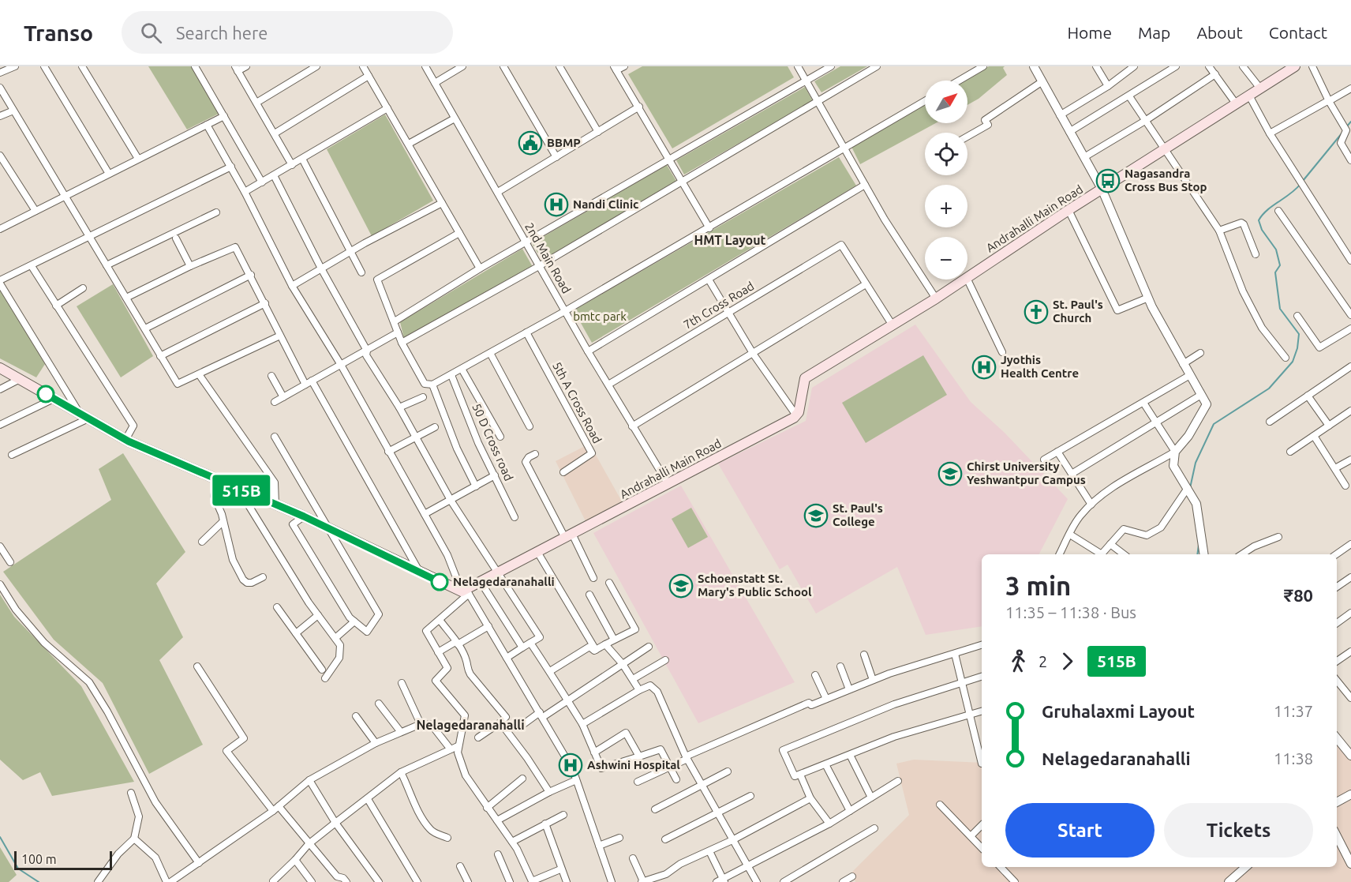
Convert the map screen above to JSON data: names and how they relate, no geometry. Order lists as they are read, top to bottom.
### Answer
{
  "streets": {
    "main road": ["Andrahalli Main Road"],
    "street": [
      "2nd Main Road",
      "7th Cross Road",
      "5th A Cross Road",
      "50 D Cross road"
    ]
  },
  "crossings": [
    ["Andrahalli Main Road", "2nd Main Road"],
    ["2nd Main Road", "7th Cross Road"]
  ],
  "districts": ["HMT Layout", "Nelagedaranahalli"],
  "parks": ["bmtc park"],
  "places": {
    "public building": ["BBMP"],
    "bus stop": ["Nagasandra Cross Bus Stop"],
    "hospital": ["Nandi Clinic", "Jyothis Health Centre", "Ashwini Hospital"],
    "church": ["St. Paul's Church"],
    "school or university": ["Chirst University Yeshwantpur Campus", "St. Paul's College", "Schoenstatt St. Mary's Public School"],
    "other": ["Nelagedaranahalli"]
  },
  "lines": ["bus line 515B"],
  "scale_bar": "100 m",
  "north": "top right",
  "page": {
    "header": "Transo",
    "search": "Search here",
    "nav": [
      "Home",
      "Map",
      "About",
      "Contact"
    ],
    "on_map": "515B",
    "map_buttons": ["+", "−"],
    "heading": ["3 min", "11:35 – 11:38 · Bus", "₹80"],
    "legs": ["2", "515B"],
    "list": [
      {
        "name": "Gruhalaxmi Layout",
        "value": "11:37"
      },
      {
        "name": "Nelagedaranahalli",
        "value": "11:38"
      }
    ],
    "buttons": ["Start", "Tickets"],
    "scale": "100 m"
  }
}
